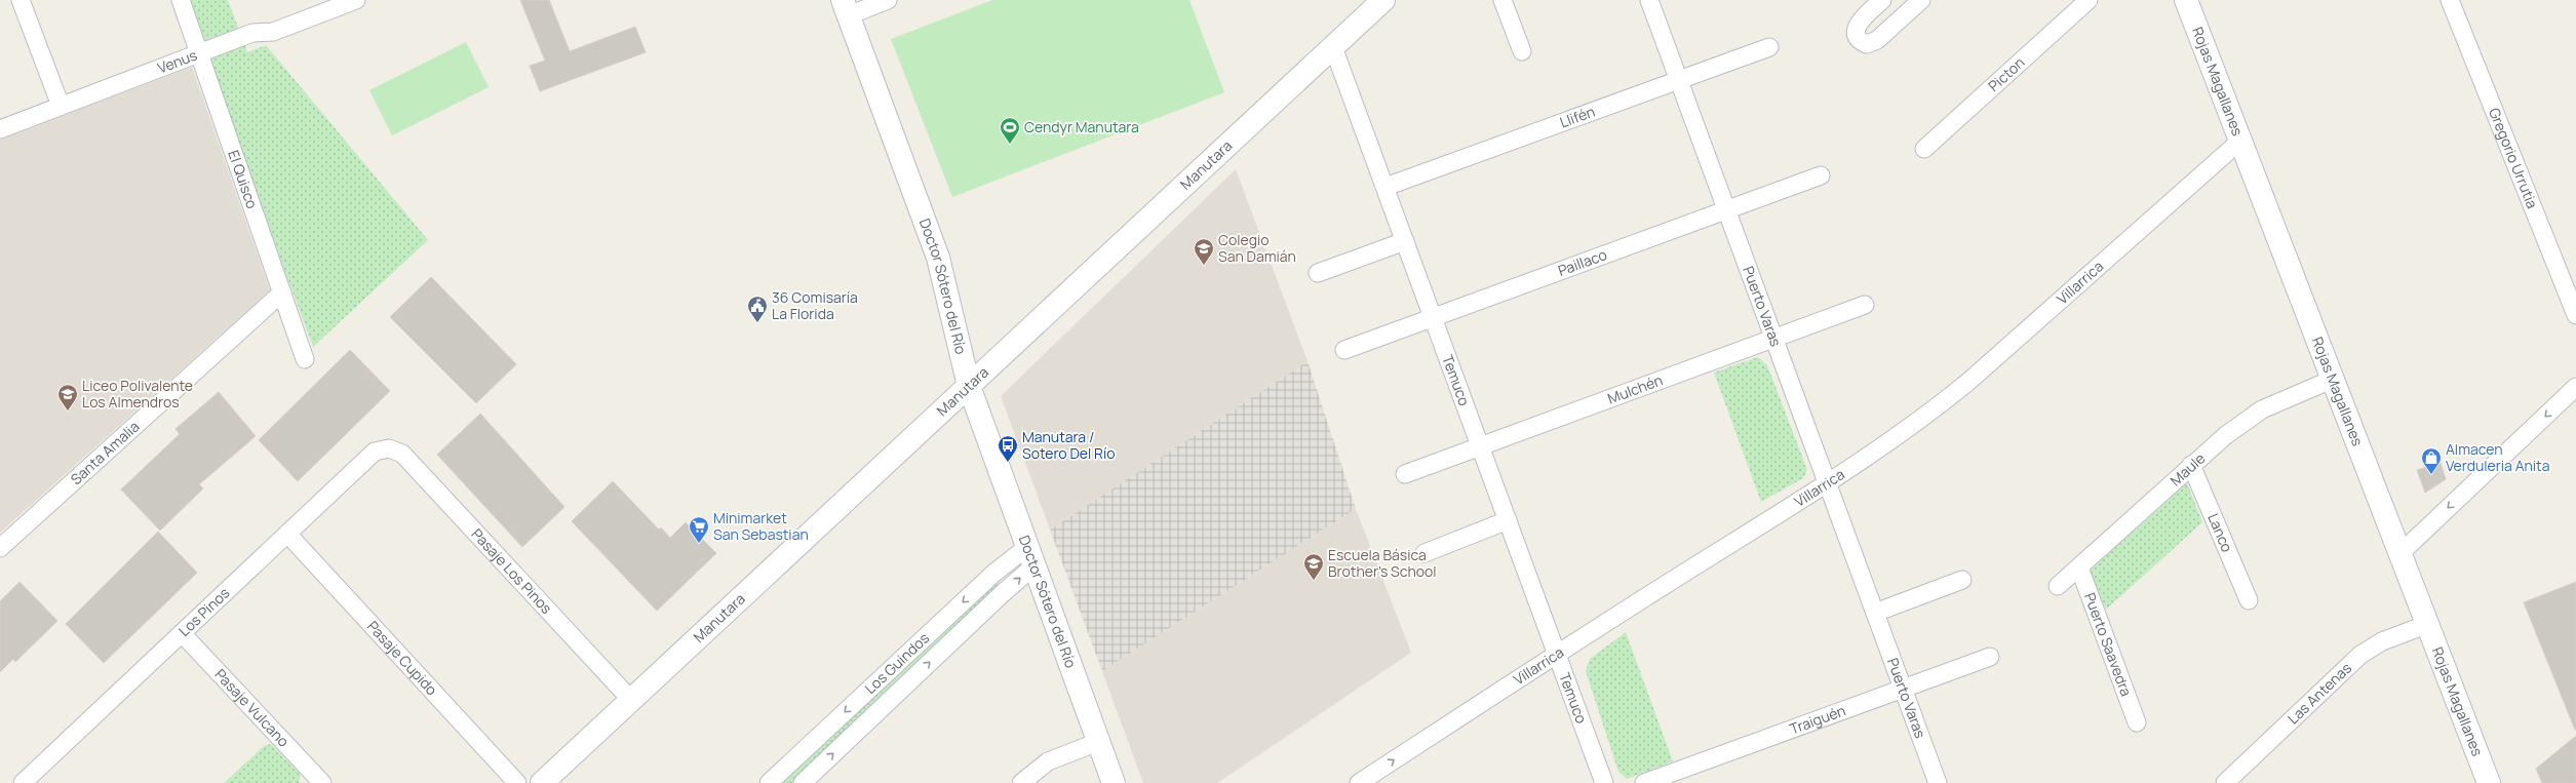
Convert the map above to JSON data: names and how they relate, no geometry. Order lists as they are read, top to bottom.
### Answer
{
  "streets": {
    "main road": ["Rojas Magallanes", "Manutara", "Doctor Sótero del Río"],
    "street": [
      "Venus",
      "Picton",
      "Llifén",
      "Gregorio Urrutia",
      "El Quisco",
      "Paillaco",
      "Villarrica",
      "Puerto Varas",
      "Temuco",
      "Mulchén",
      "Santa Amalia",
      "Maule",
      "Lanco",
      "Pasaje Los Pinos",
      "Los Pinos",
      "Puerto Saavedra",
      "Pasaje Cupido",
      "Los Guindos",
      "Las Antenas",
      "Pasaje Vulcano",
      "Traiguén"
    ]
  },
  "crossings": [
    ["Venus", "El Quisco"],
    ["Rojas Magallanes", "Villarrica"],
    ["Rojas Magallanes", "Maule"],
    ["Rojas Magallanes", "Las Antenas"],
    ["Llifén", "Puerto Varas"],
    ["Llifén", "Temuco"],
    ["Manutara", "Doctor Sótero del Río"],
    ["Manutara", "Temuco"],
    ["Manutara", "Pasaje Los Pinos"],
    ["El Quisco", "Santa Amalia"],
    ["Paillaco", "Puerto Varas"],
    ["Paillaco", "Temuco"],
    ["Villarrica", "Puerto Varas"],
    ["Villarrica", "Temuco"],
    ["Doctor Sótero del Río", "Los Guindos"],
    ["Puerto Varas", "Mulchén"],
    ["Puerto Varas", "Traiguén"],
    ["Temuco", "Mulchén"],
    ["Maule", "Lanco"],
    ["Maule", "Puerto Saavedra"],
    ["Pasaje Los Pinos", "Los Pinos"],
    ["Los Pinos", "Pasaje Cupido"],
    ["Los Pinos", "Pasaje Vulcano"]
  ],
  "places": {
    "sports": ["Cendyr Manutara"],
    "school or university": ["Colegio San Damián", "Liceo Polivalente Los Almendros", "Escuela Básica Brother's School"],
    "public building": ["36 Comisaría La Florida"],
    "bus stop": ["Manutara / Sotero Del Río"],
    "shop": ["Almacen Verduleria Anita"],
    "supermarket": ["Minimarket San Sebastian"]
  }
}
